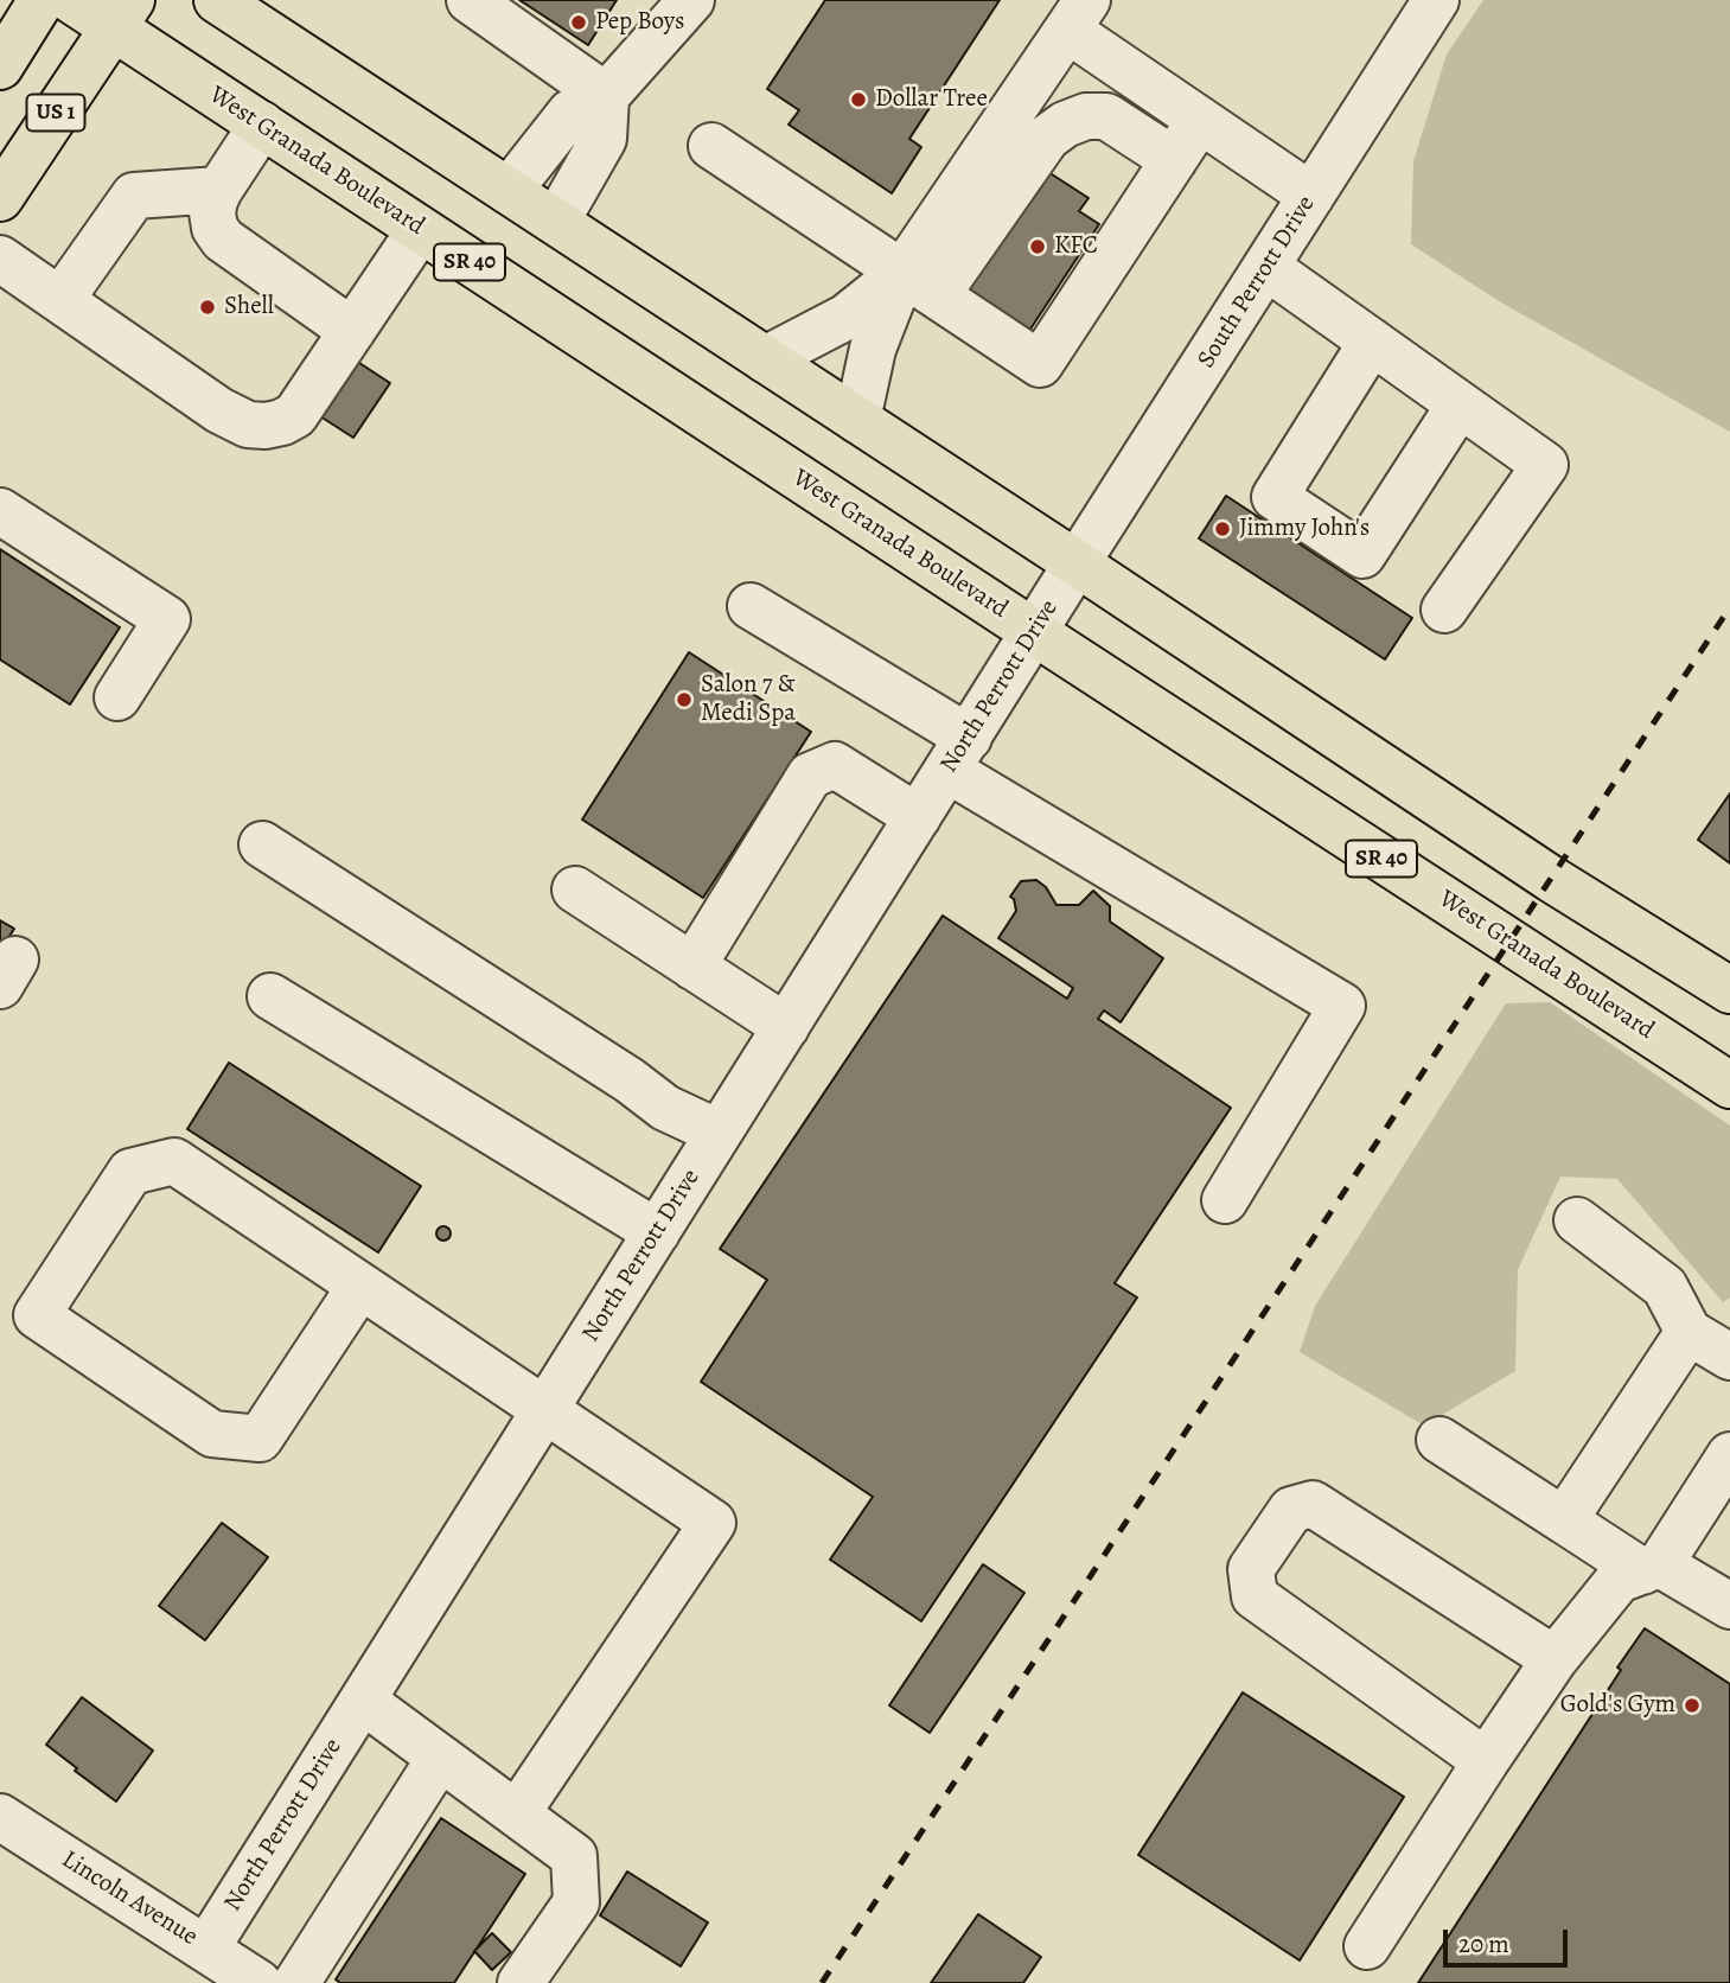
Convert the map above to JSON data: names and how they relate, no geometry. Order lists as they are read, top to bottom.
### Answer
{
  "streets": {
    "main road": ["US 1", "West Granada Boulevard", "SR 40"],
    "street": ["South Perrott Drive", "North Perrott Drive", "Lincoln Avenue"]
  },
  "crossings": [
    ["US 1", "West Granada Boulevard"],
    ["West Granada Boulevard", "North Perrott Drive"],
    ["South Perrott Drive", "North Perrott Drive"],
    ["North Perrott Drive", "Lincoln Avenue"]
  ],
  "places": [
    "Pep Boys",
    "Dollar Tree",
    "KFC",
    "Shell",
    "Jimmy John's",
    "Salon 7 & Medi Spa",
    "Gold's Gym"
  ],
  "scale_bar": "20 m"
}
